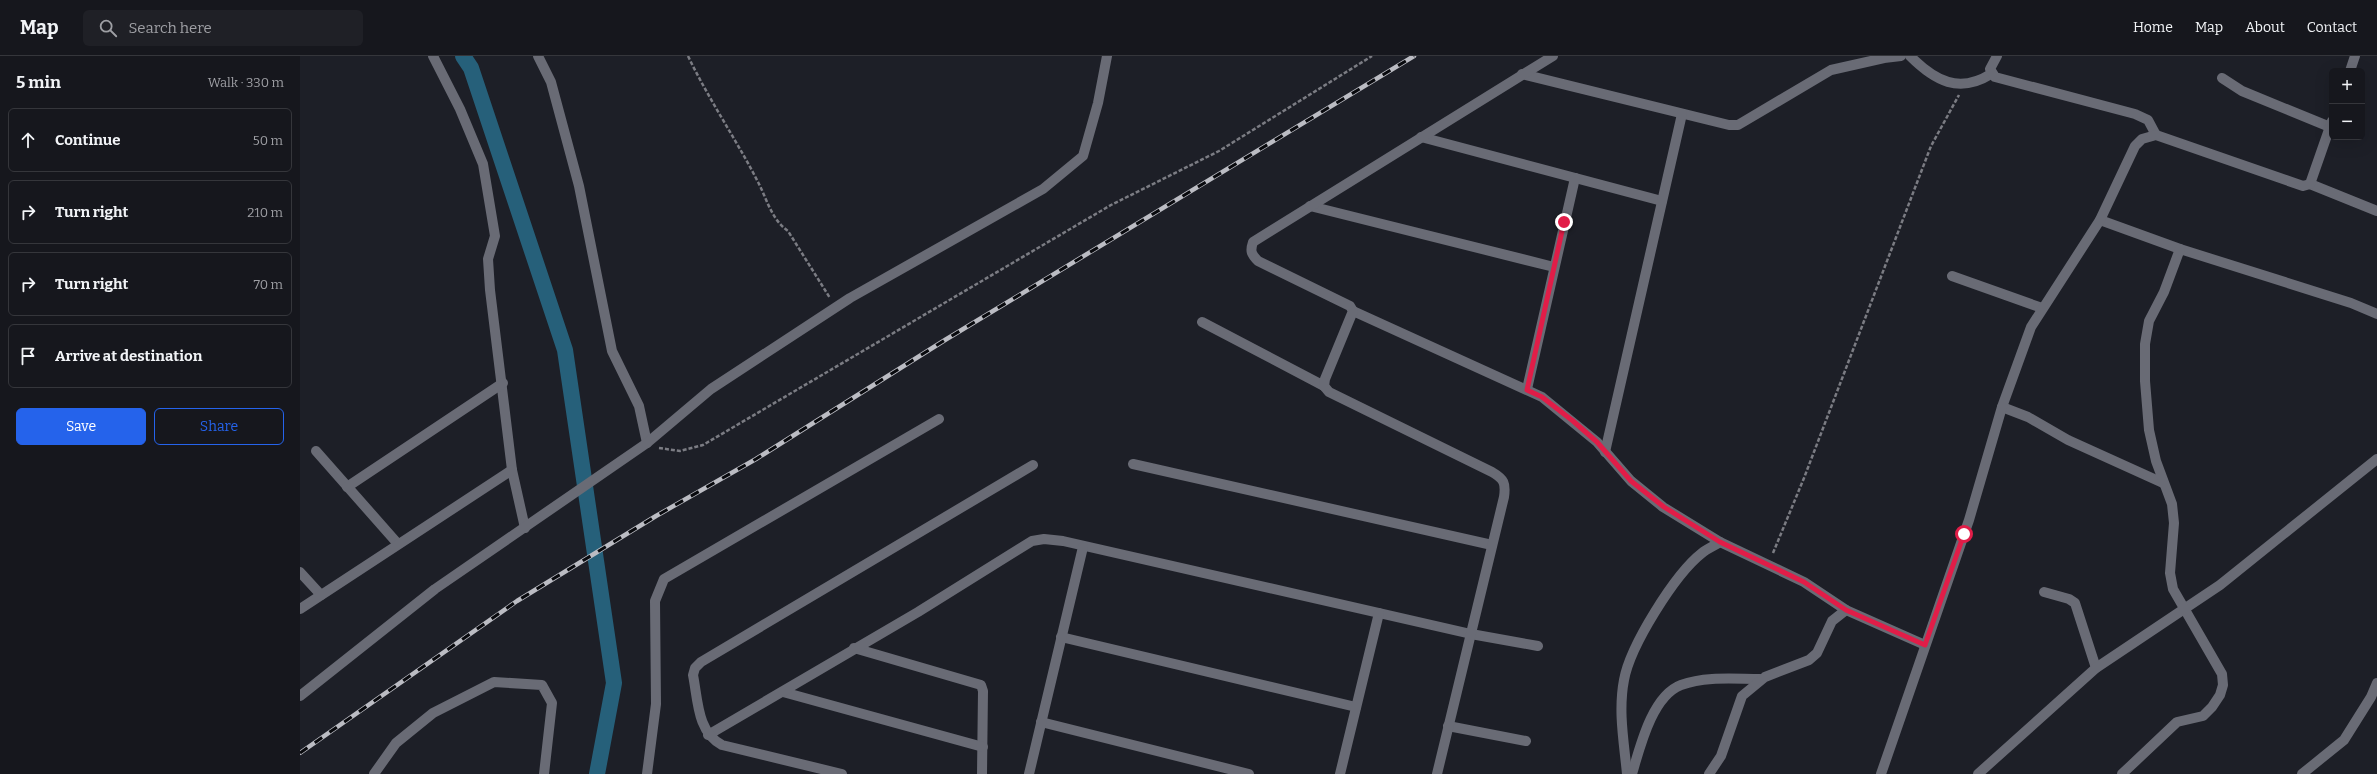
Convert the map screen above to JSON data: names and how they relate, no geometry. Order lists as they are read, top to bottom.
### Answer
{
  "page": {
    "header": "Map",
    "search": "Search here",
    "nav": [
      "Home",
      "Map",
      "About",
      "Contact"
    ],
    "heading": ["5 min", "Walk · 330 m"],
    "map_buttons": ["+", "−"],
    "list": [
      ["Continue", "50 m"],
      ["Turn right", "210 m"],
      ["Turn right", "70 m"],
      "Arrive at destination"
    ],
    "buttons": ["Save", "Share"]
  }
}
